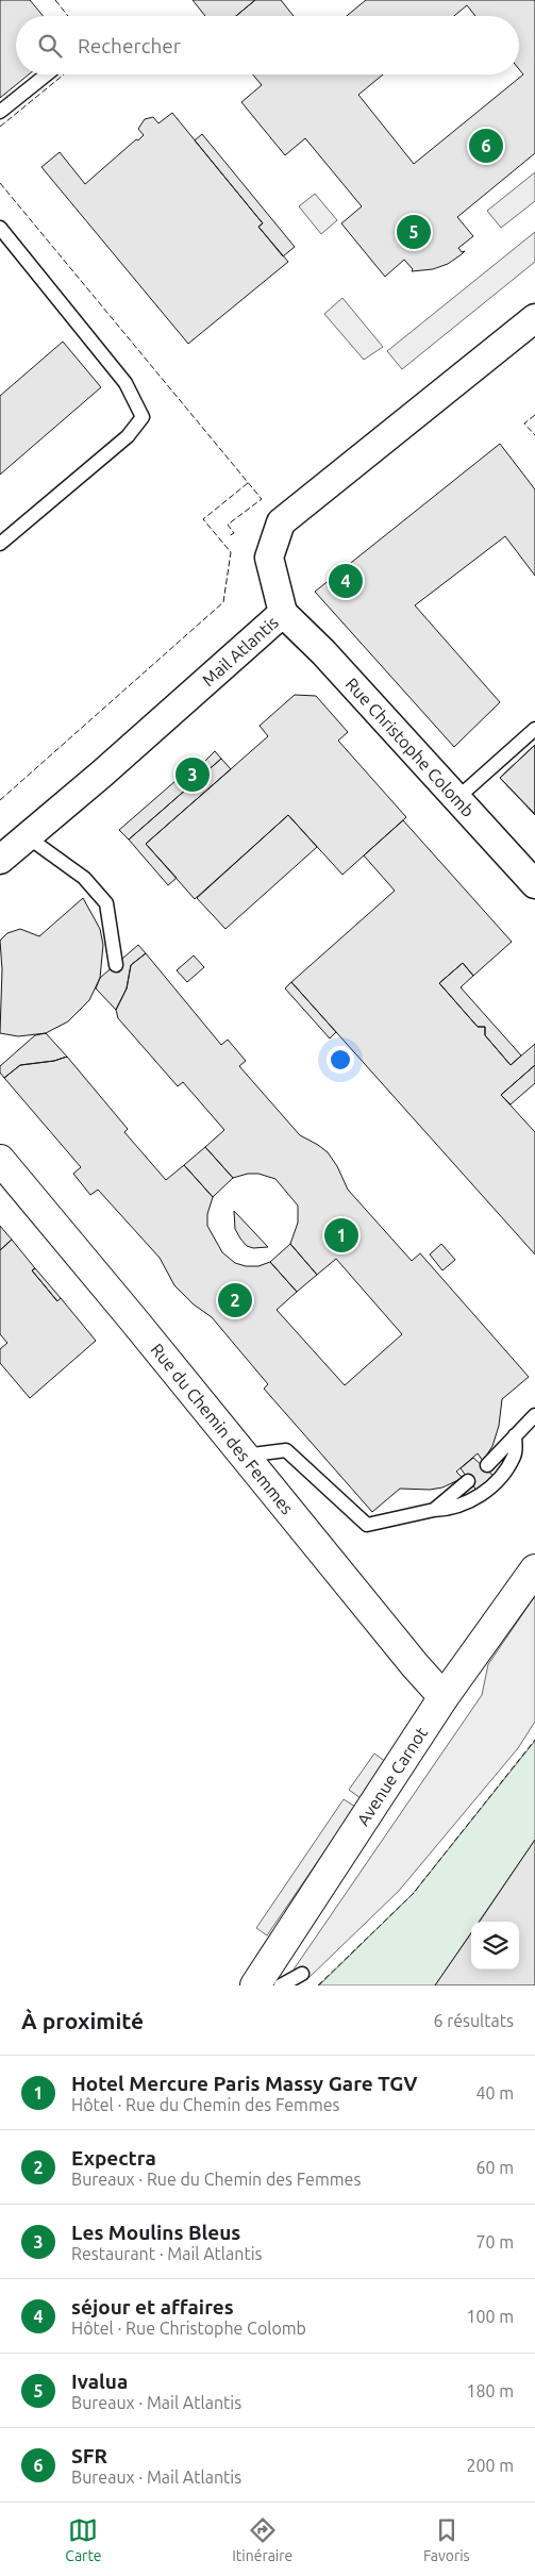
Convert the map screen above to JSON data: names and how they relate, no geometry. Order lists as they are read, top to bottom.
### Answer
{
  "streets": {
    "street": [
      "Mail Atlantis",
      "Rue Christophe Colomb",
      "Rue du Chemin des Femmes",
      "Avenue Carnot"
    ]
  },
  "crossings": [
    ["Mail Atlantis", "Rue Christophe Colomb"],
    ["Rue du Chemin des Femmes", "Avenue Carnot"]
  ],
  "page": {
    "search": "Rechercher",
    "pins": [
      "6",
      "5",
      "4",
      "3",
      "1",
      "2"
    ],
    "heading": ["À proximité", "6 résultats"],
    "list": [
      {
        "mark": "1",
        "name": "Hotel Mercure Paris Massy Gare TGV",
        "note": "Hôtel · Rue du Chemin des Femmes",
        "value": "40 m"
      },
      {
        "mark": "2",
        "name": "Expectra",
        "note": "Bureaux · Rue du Chemin des Femmes",
        "value": "60 m"
      },
      {
        "mark": "3",
        "name": "Les Moulins Bleus",
        "note": "Restaurant · Mail Atlantis",
        "value": "70 m"
      },
      {
        "mark": "4",
        "name": "séjour et affaires",
        "note": "Hôtel · Rue Christophe Colomb",
        "value": "100 m"
      },
      {
        "mark": "5",
        "name": "Ivalua",
        "note": "Bureaux · Mail Atlantis",
        "value": "180 m"
      },
      {
        "mark": "6",
        "name": "SFR",
        "note": "Bureaux · Mail Atlantis",
        "value": "200 m"
      }
    ],
    "nav": ["Carte", "Itinéraire", "Favoris"]
  }
}
